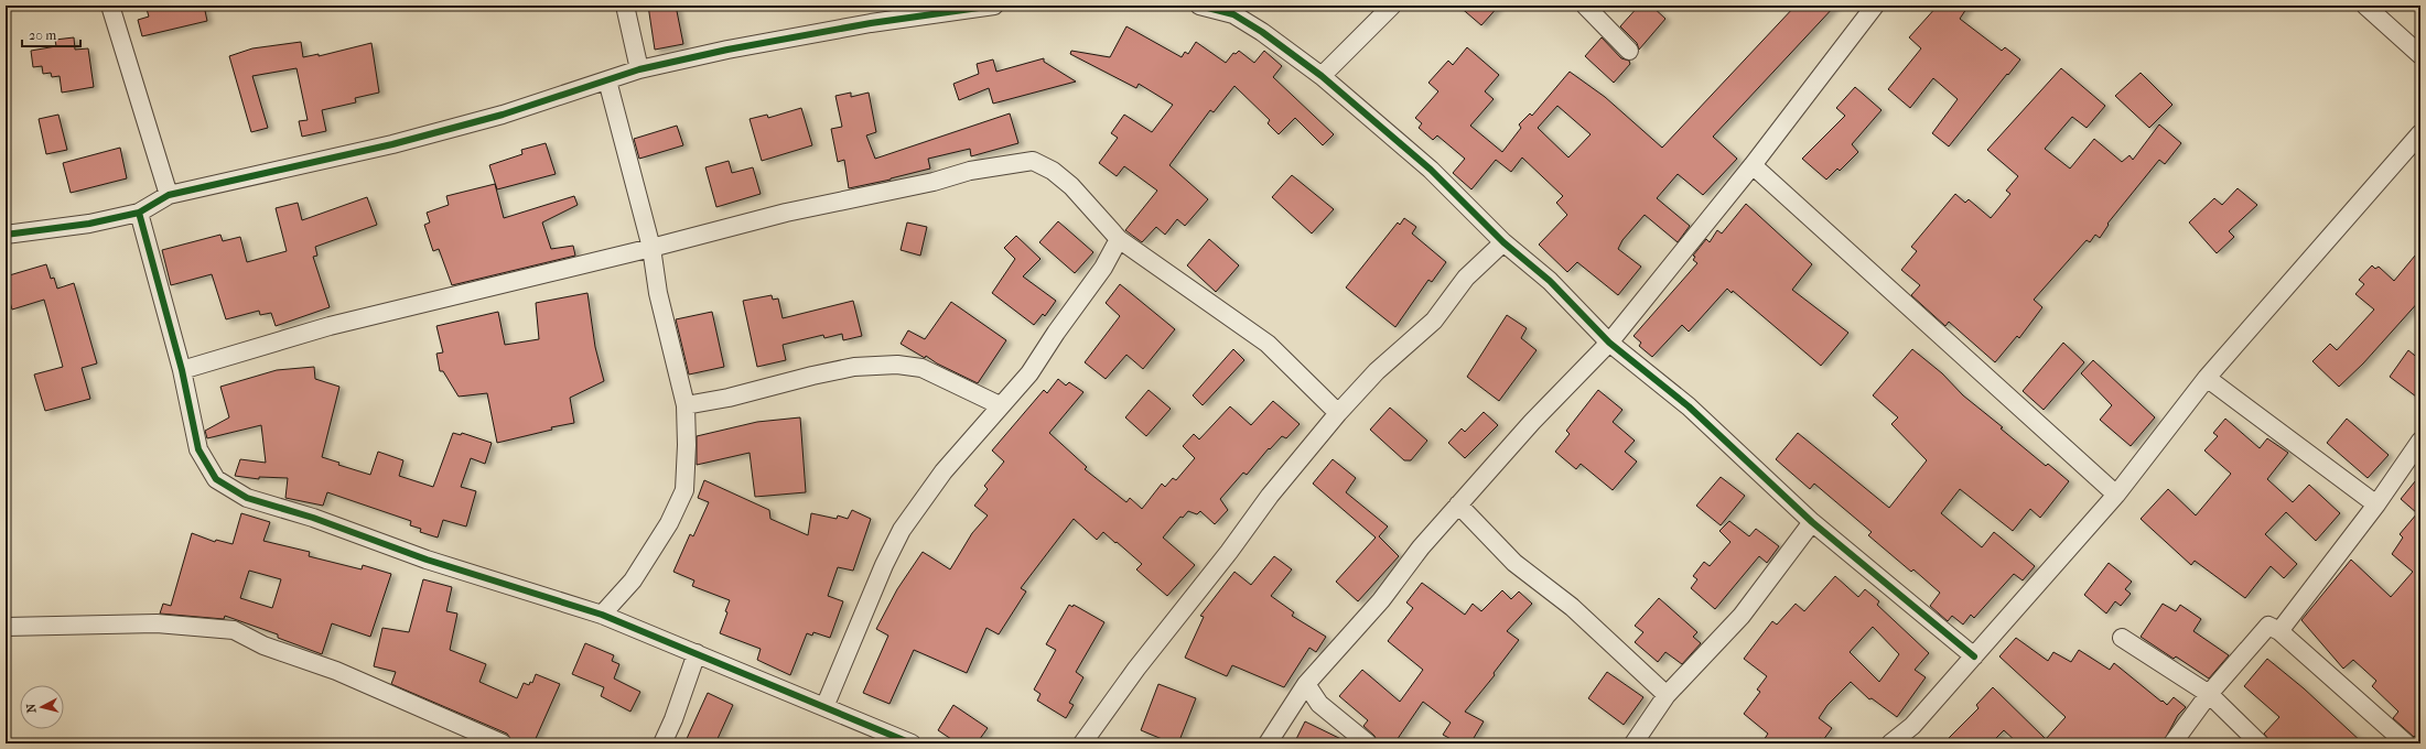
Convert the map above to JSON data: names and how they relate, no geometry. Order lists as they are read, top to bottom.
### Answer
{
  "scale_bar": "20 m",
  "north": "left"
}
